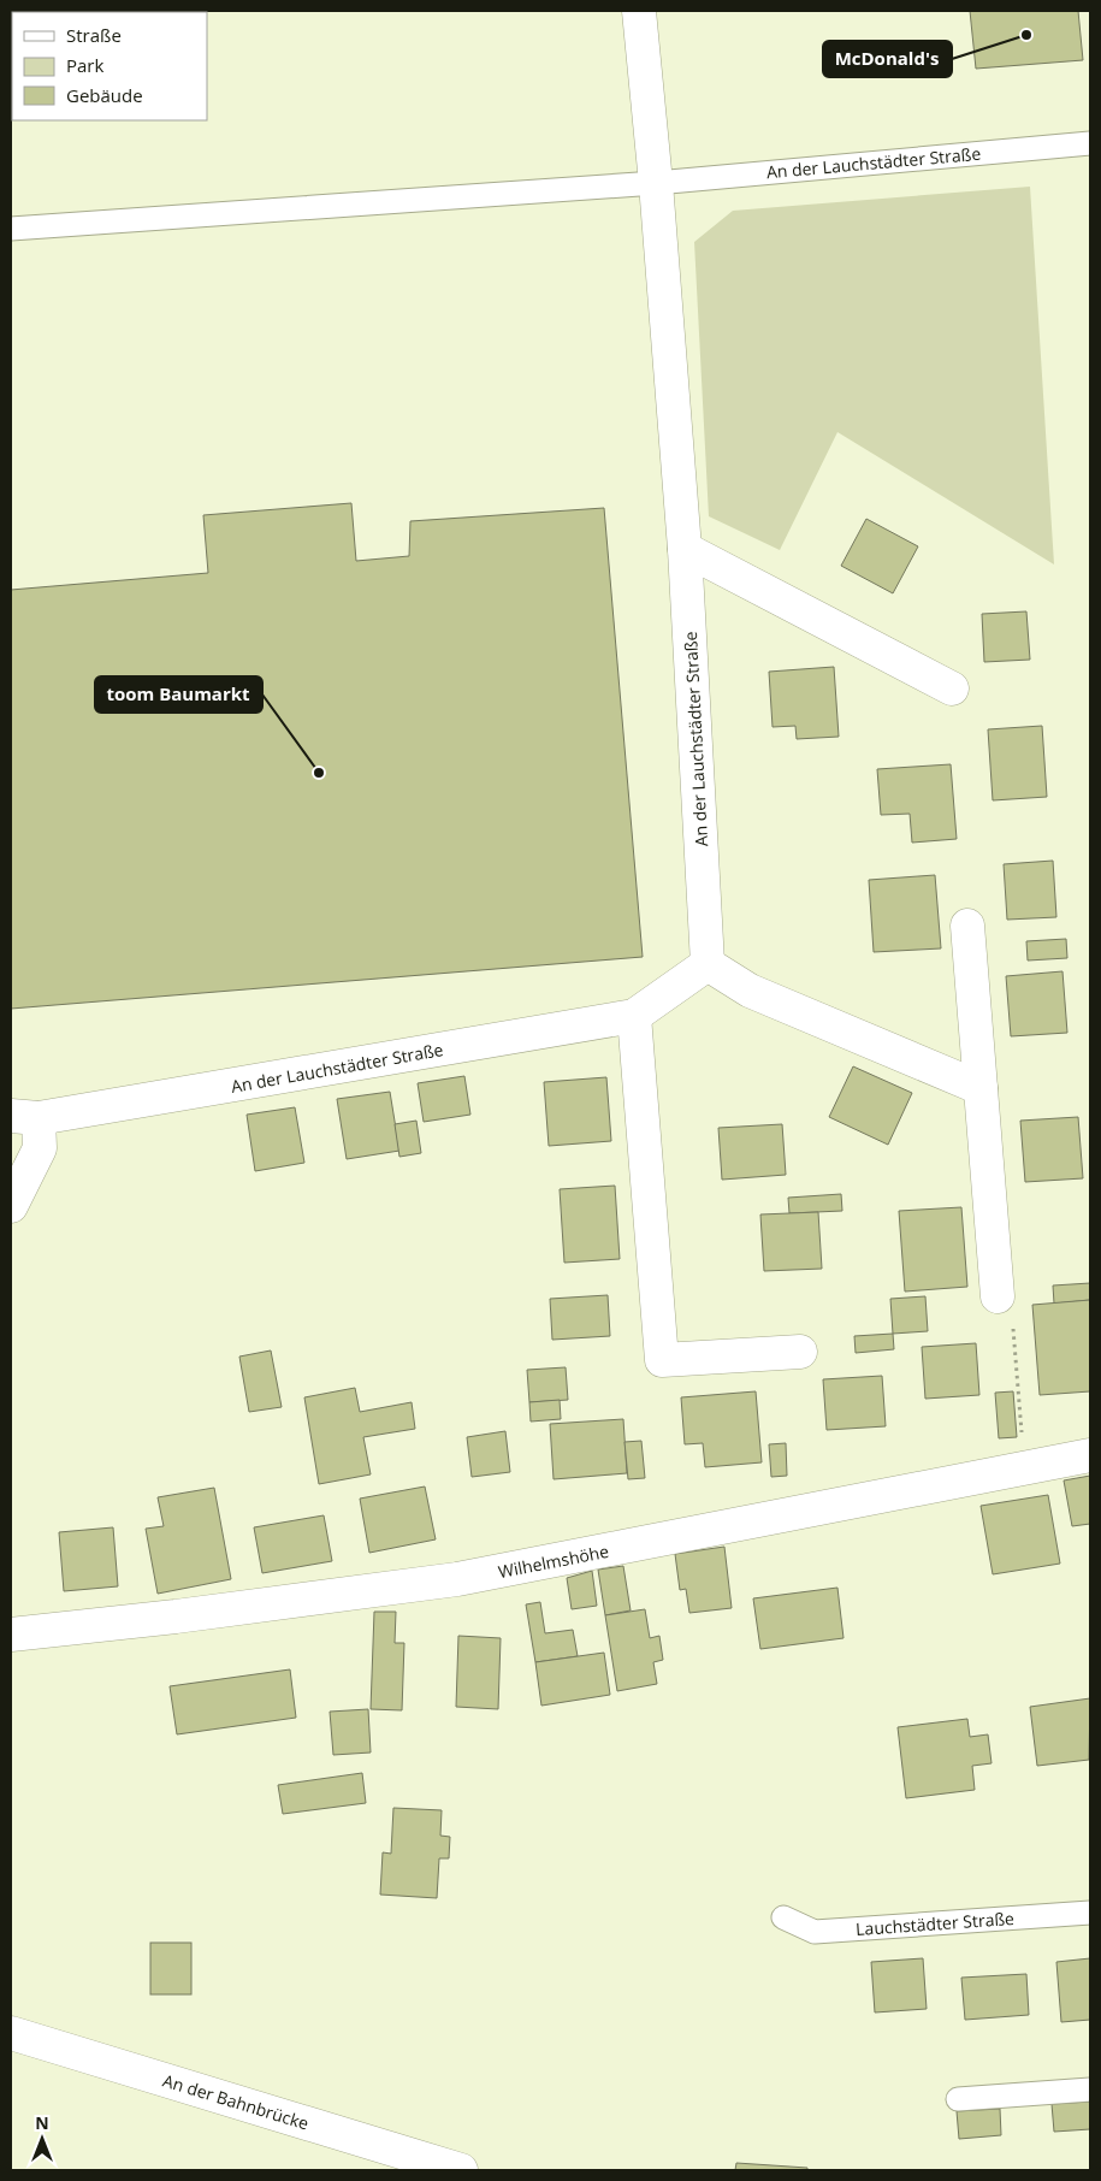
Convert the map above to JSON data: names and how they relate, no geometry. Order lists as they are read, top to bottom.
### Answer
{
  "streets": {
    "street": ["An der Lauchstädter Straße", "Wilhelmshöhe", "An der Bahnbrücke"],
    "lane": ["Lauchstädter Straße"]
  },
  "places": ["McDonald's", "toom Baumarkt"],
  "legend": ["Straße", "Park", "Gebäude"],
  "north": "top"
}
